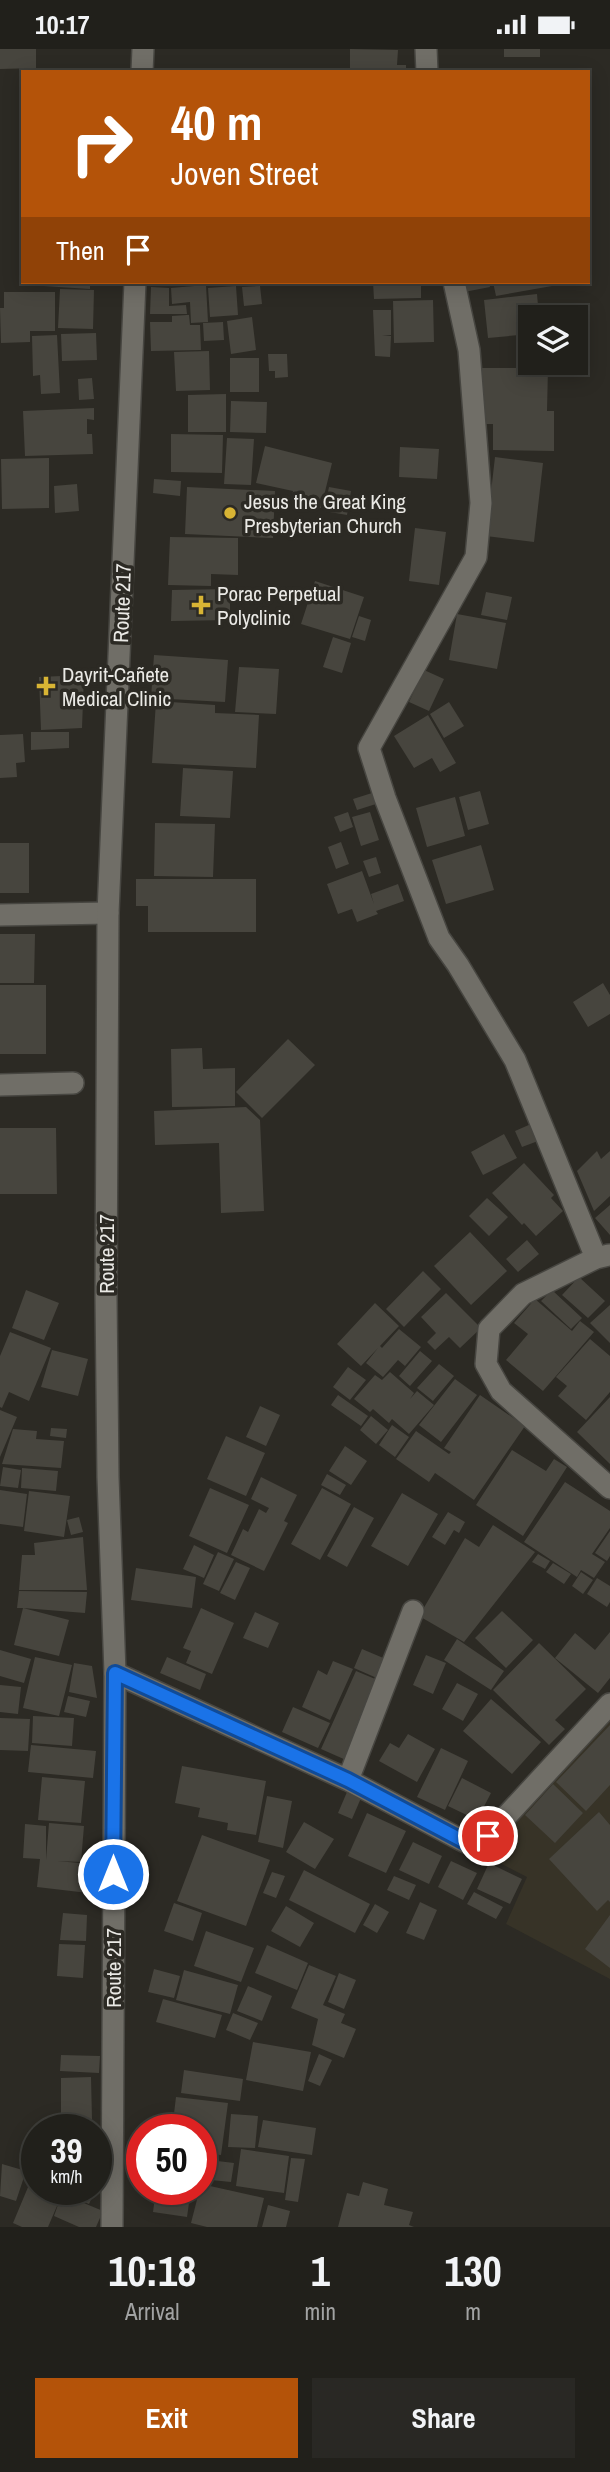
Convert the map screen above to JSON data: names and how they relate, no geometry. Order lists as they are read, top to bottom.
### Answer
{
  "streets": {
    "street": ["Route 217"]
  },
  "places": {
    "other": ["Jesus the Great King Presbyterian Church"],
    "health": ["Porac Perpetual Polyclinic", "Dayrit-Cañete Medical Clinic"]
  },
  "page": {
    "status": "10:17",
    "turn": ["40 m", "Joven Street"],
    "then": "Then",
    "speed": "39 km/h",
    "limit": "50",
    "eta": [
      "10:18",
      "Arrival",
      "1",
      "min",
      "130",
      "m"
    ],
    "buttons": ["Exit", "Share"]
  }
}
